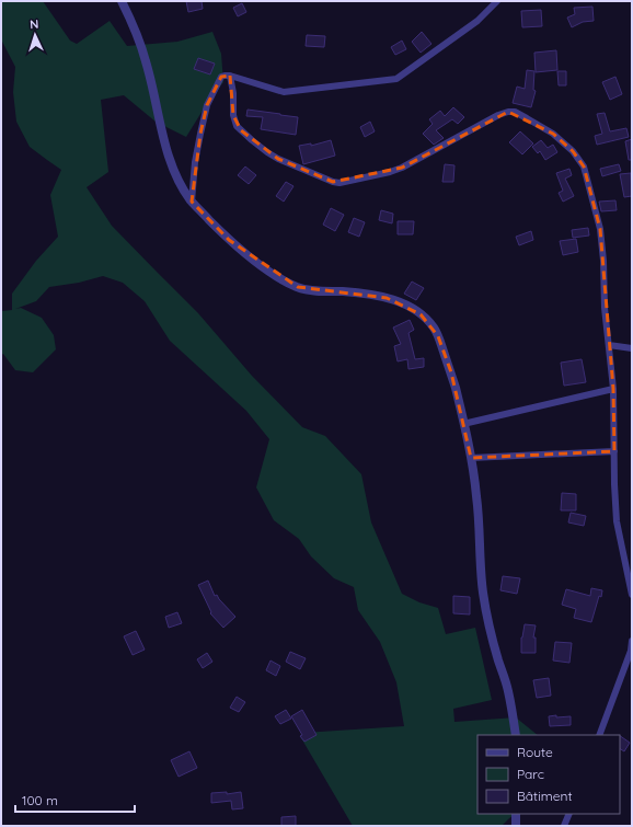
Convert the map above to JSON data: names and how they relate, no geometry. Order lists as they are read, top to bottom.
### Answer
{
  "legend": ["Route", "Parc", "Bâtiment"],
  "scale_bar": "100 m",
  "north": "top"
}
